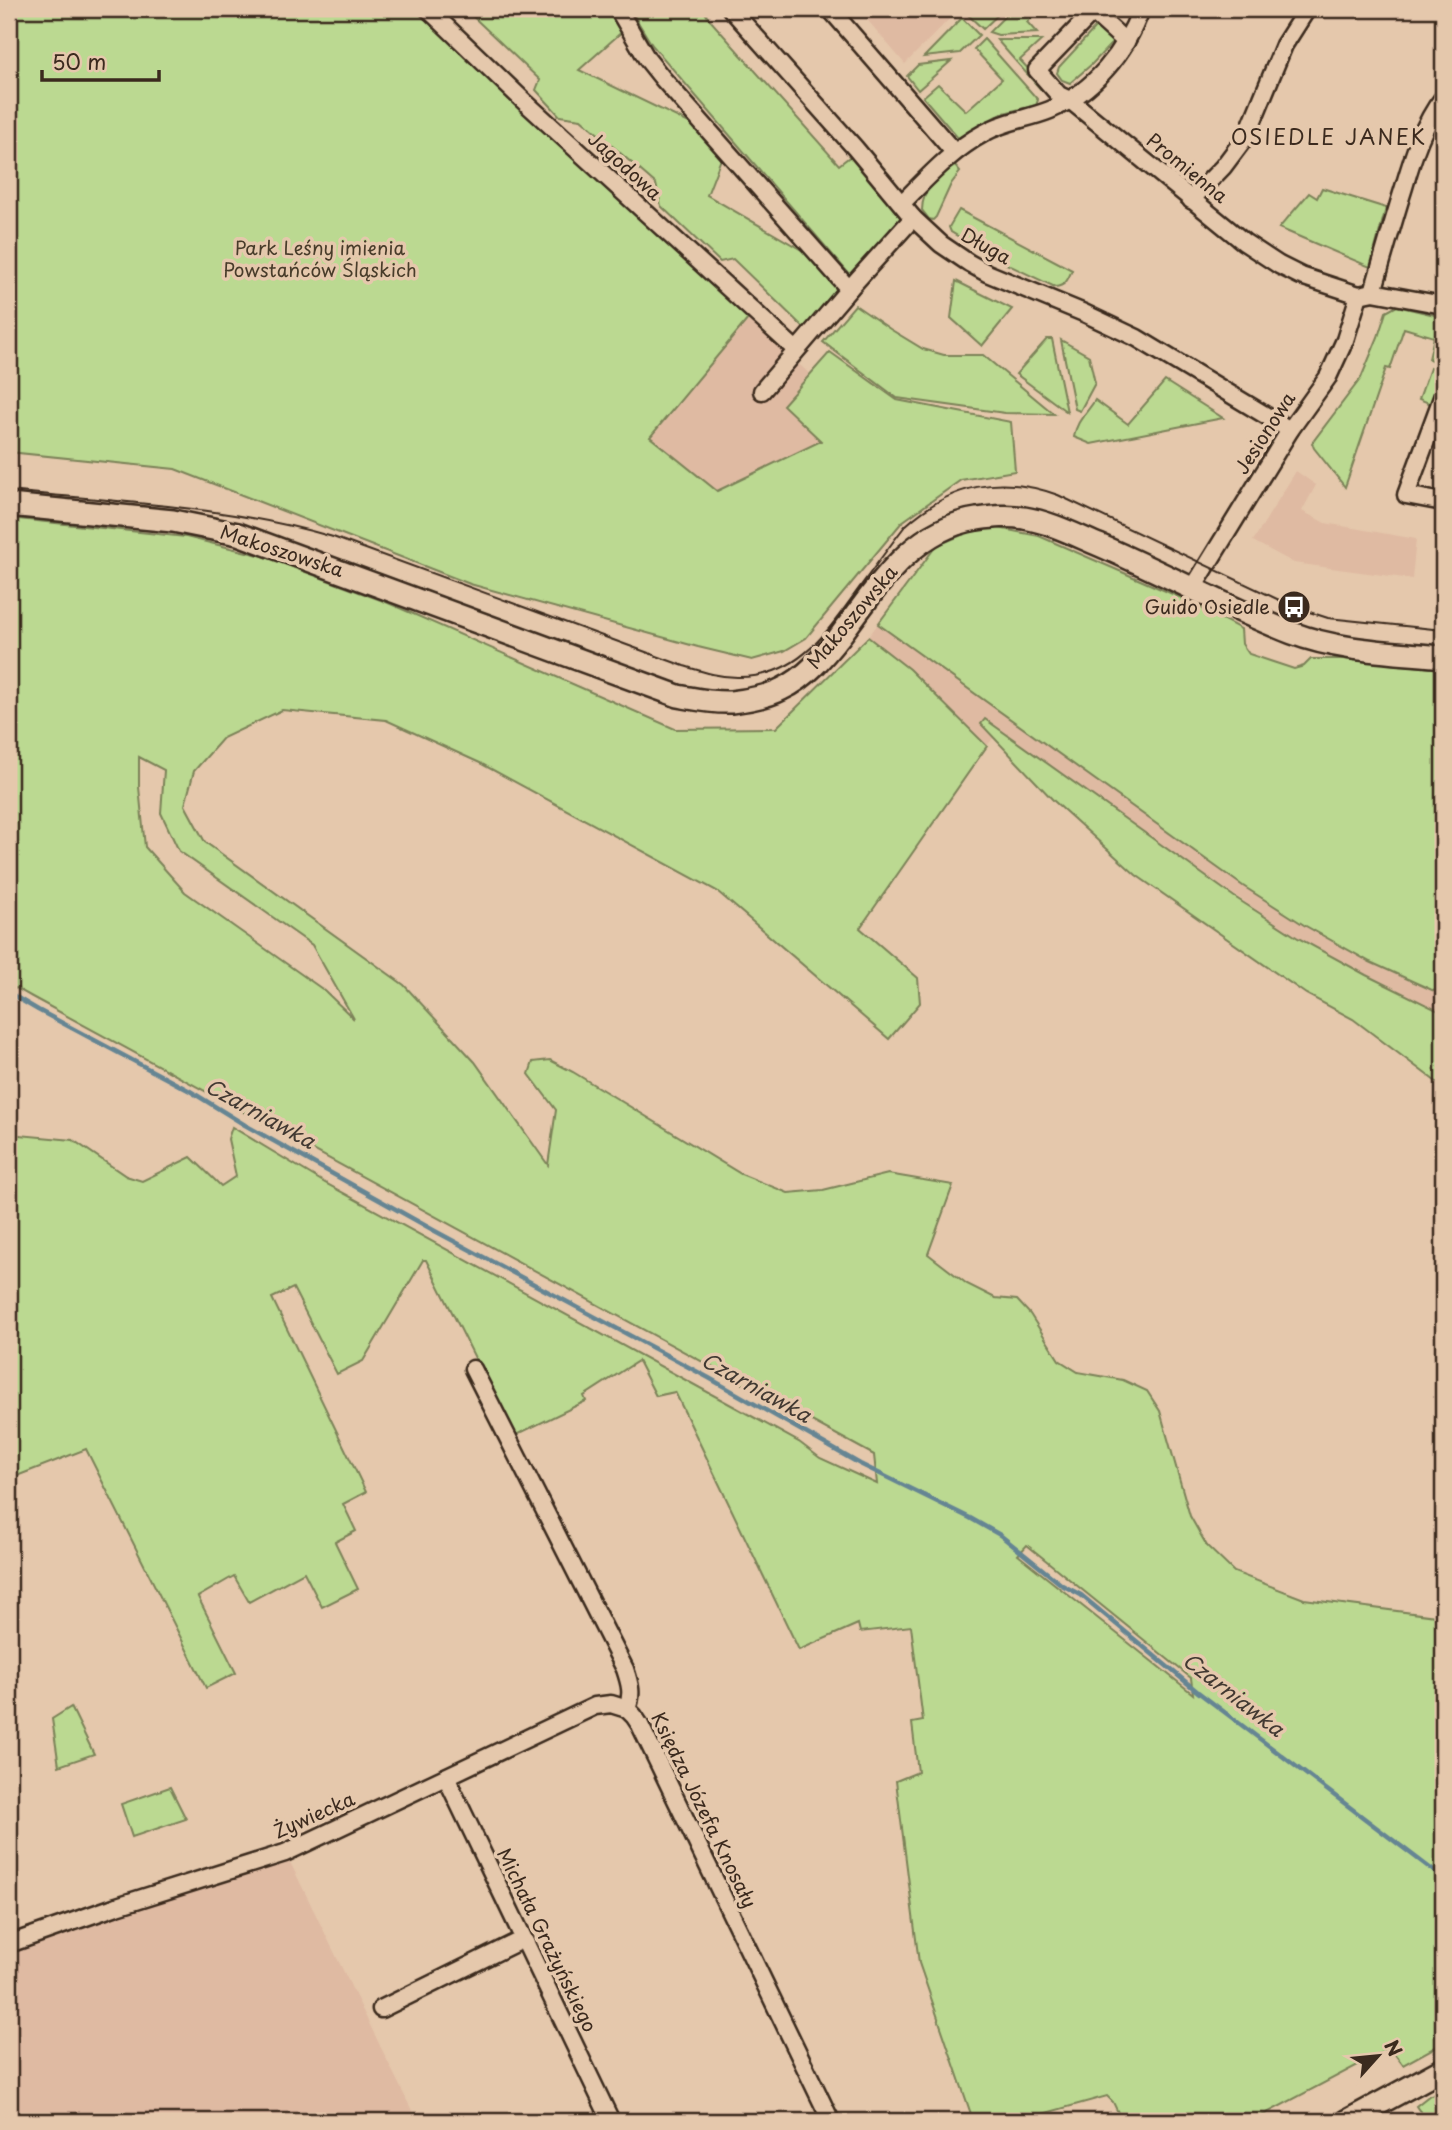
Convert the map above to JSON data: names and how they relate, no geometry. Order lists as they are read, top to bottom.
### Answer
{
  "streets": {
    "main road": ["Makoszowska"],
    "street": [
      "Jagodowa",
      "Promienna",
      "Długa",
      "Jesionowa",
      "Księdza Józefa Knosały",
      "Żywiecka",
      "Michała Grażyńskiego"
    ]
  },
  "crossings": [
    ["Promienna", "Jesionowa"],
    ["Długa", "Jesionowa"],
    ["Jesionowa", "Makoszowska"],
    ["Księdza Józefa Knosały", "Żywiecka"],
    ["Żywiecka", "Michała Grażyńskiego"]
  ],
  "districts": ["OSIEDLE JANEK"],
  "water": ["Czarniawka"],
  "parks": ["Park Leśny imienia Powstańców Śląskich"],
  "places": {
    "bus stop": ["Guido Osiedle"]
  },
  "scale_bar": "50 m",
  "north": "top right"
}
